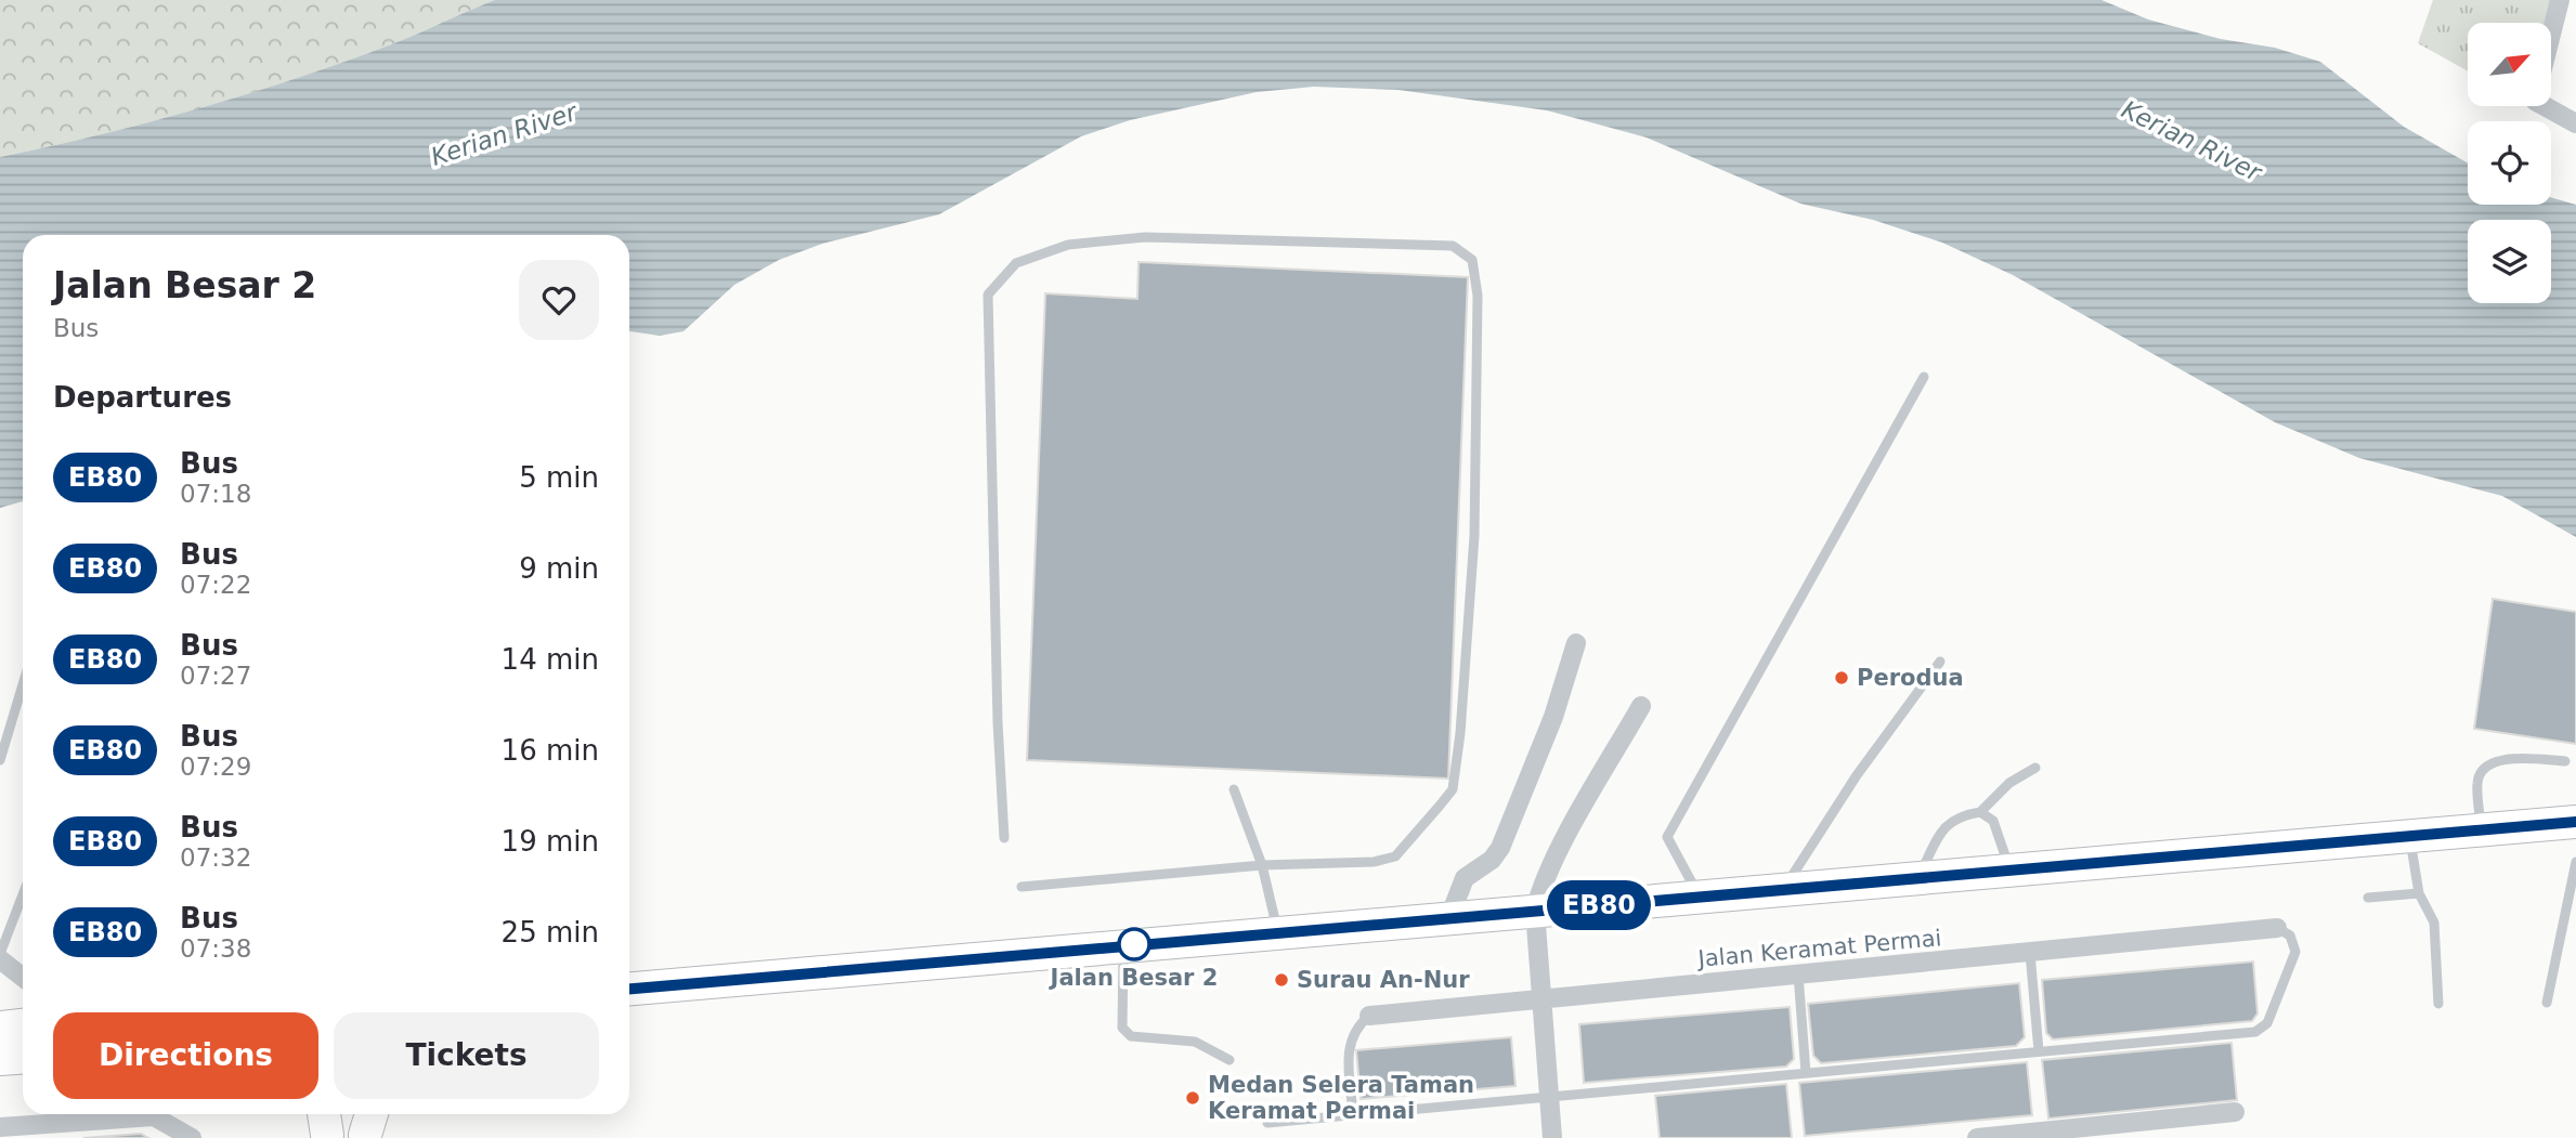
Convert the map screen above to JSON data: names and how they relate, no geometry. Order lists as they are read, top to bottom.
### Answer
{
  "streets": {
    "street": ["Jalan Keramat Permai"]
  },
  "water": ["Kerian River"],
  "places": [
    "Perodua",
    "Jalan Besar 2",
    "Surau An-Nur",
    "Medan Selera Taman Keramat Permai"
  ],
  "lines": ["bus line EB80"],
  "north": "top right",
  "page": {
    "on_map": "EB80",
    "heading": [
      ["Jalan Besar 2", "Bus"],
      "Departures"
    ],
    "list": [
      {
        "mark": "EB80",
        "name": "Bus",
        "note": "07:18",
        "value": "5 min"
      },
      {
        "mark": "EB80",
        "name": "Bus",
        "note": "07:22",
        "value": "9 min"
      },
      {
        "mark": "EB80",
        "name": "Bus",
        "note": "07:27",
        "value": "14 min"
      },
      {
        "mark": "EB80",
        "name": "Bus",
        "note": "07:29",
        "value": "16 min"
      },
      {
        "mark": "EB80",
        "name": "Bus",
        "note": "07:32",
        "value": "19 min"
      },
      {
        "mark": "EB80",
        "name": "Bus",
        "note": "07:38",
        "value": "25 min"
      }
    ],
    "buttons": ["Directions", "Tickets"]
  }
}
